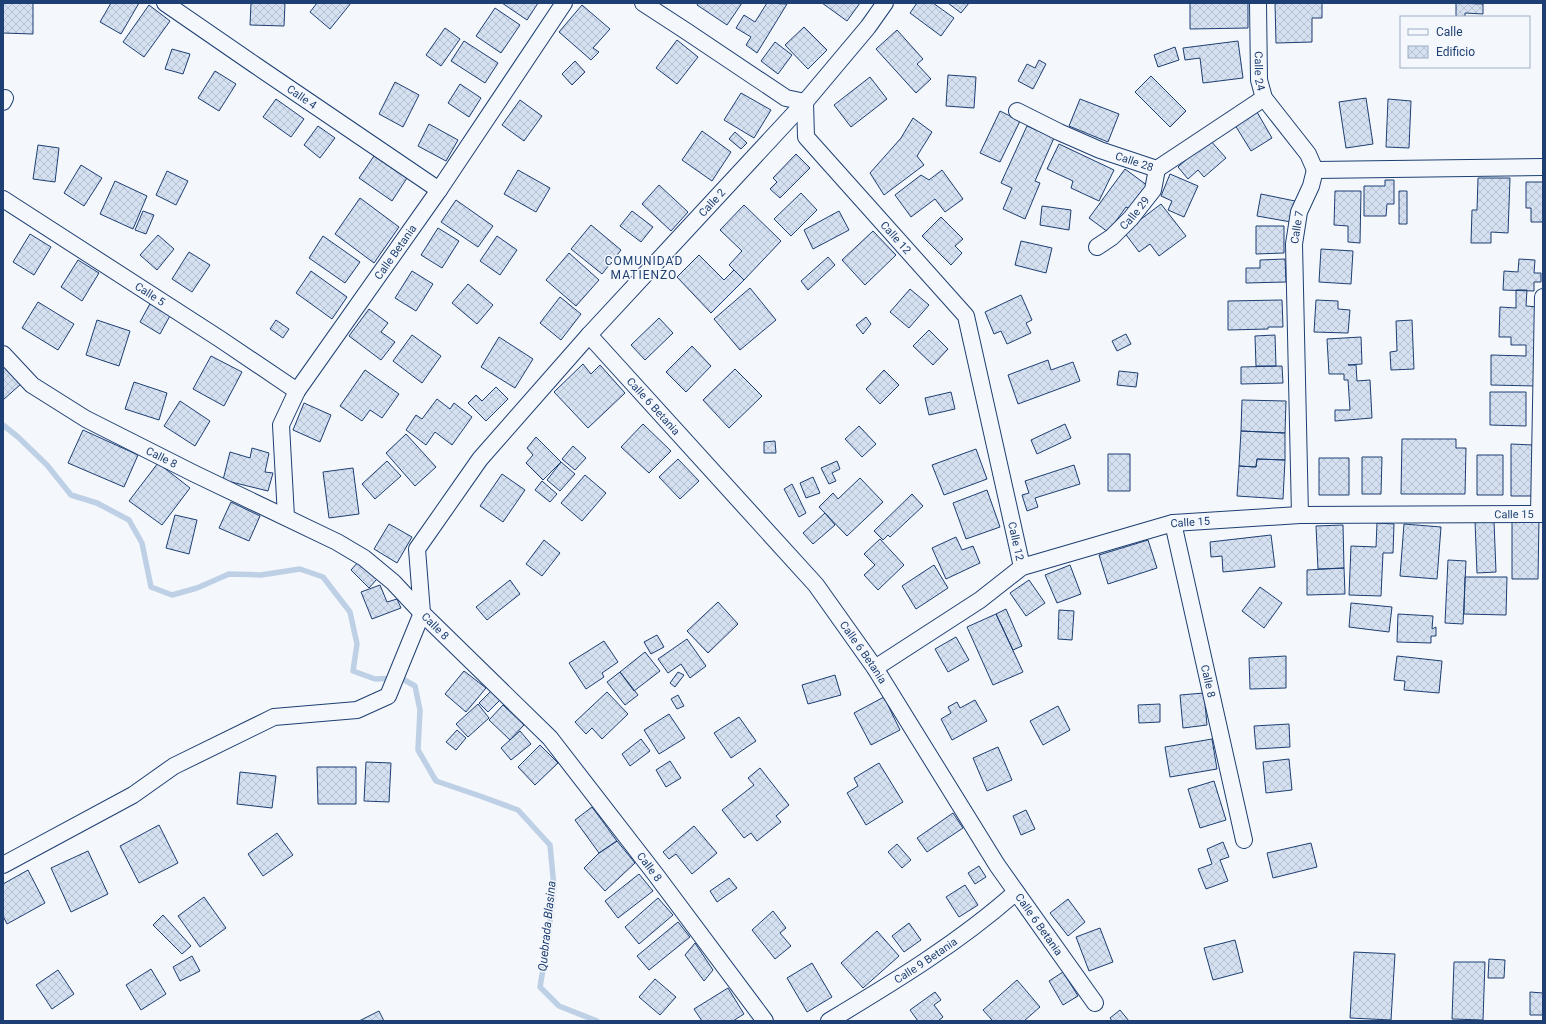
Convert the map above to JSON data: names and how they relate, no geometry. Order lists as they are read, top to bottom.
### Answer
{
  "streets": {
    "street": [
      "Calle 24",
      "Calle 4",
      "Calle 28",
      "Calle 2",
      "Calle 29",
      "Calle 7",
      "Calle 12",
      "Calle Betania",
      "Calle 5",
      "Calle 6 Betania",
      "Calle 8",
      "Calle 15",
      "Calle 9 Betania"
    ]
  },
  "crossings": [
    ["Calle 24", "Calle 28"],
    ["Calle 24", "Calle 7"],
    ["Calle 4", "Calle Betania"],
    ["Calle 28", "Calle 29"],
    ["Calle 2", "Calle 12"],
    ["Calle 2", "Calle 6 Betania"],
    ["Calle 2", "Calle 8"],
    ["Calle 7", "Calle 15"],
    ["Calle 12", "Calle 15"],
    ["Calle Betania", "Calle 5"],
    ["Calle Betania", "Calle 8"],
    ["Calle 6 Betania", "Calle 15"],
    ["Calle 6 Betania", "Calle 9 Betania"],
    ["Calle 8", "Calle 15"]
  ],
  "districts": ["COMUNIDAD MATIENZO"],
  "water": ["Quebrada Blasina"],
  "legend": ["Calle", "Edificio"]
}
